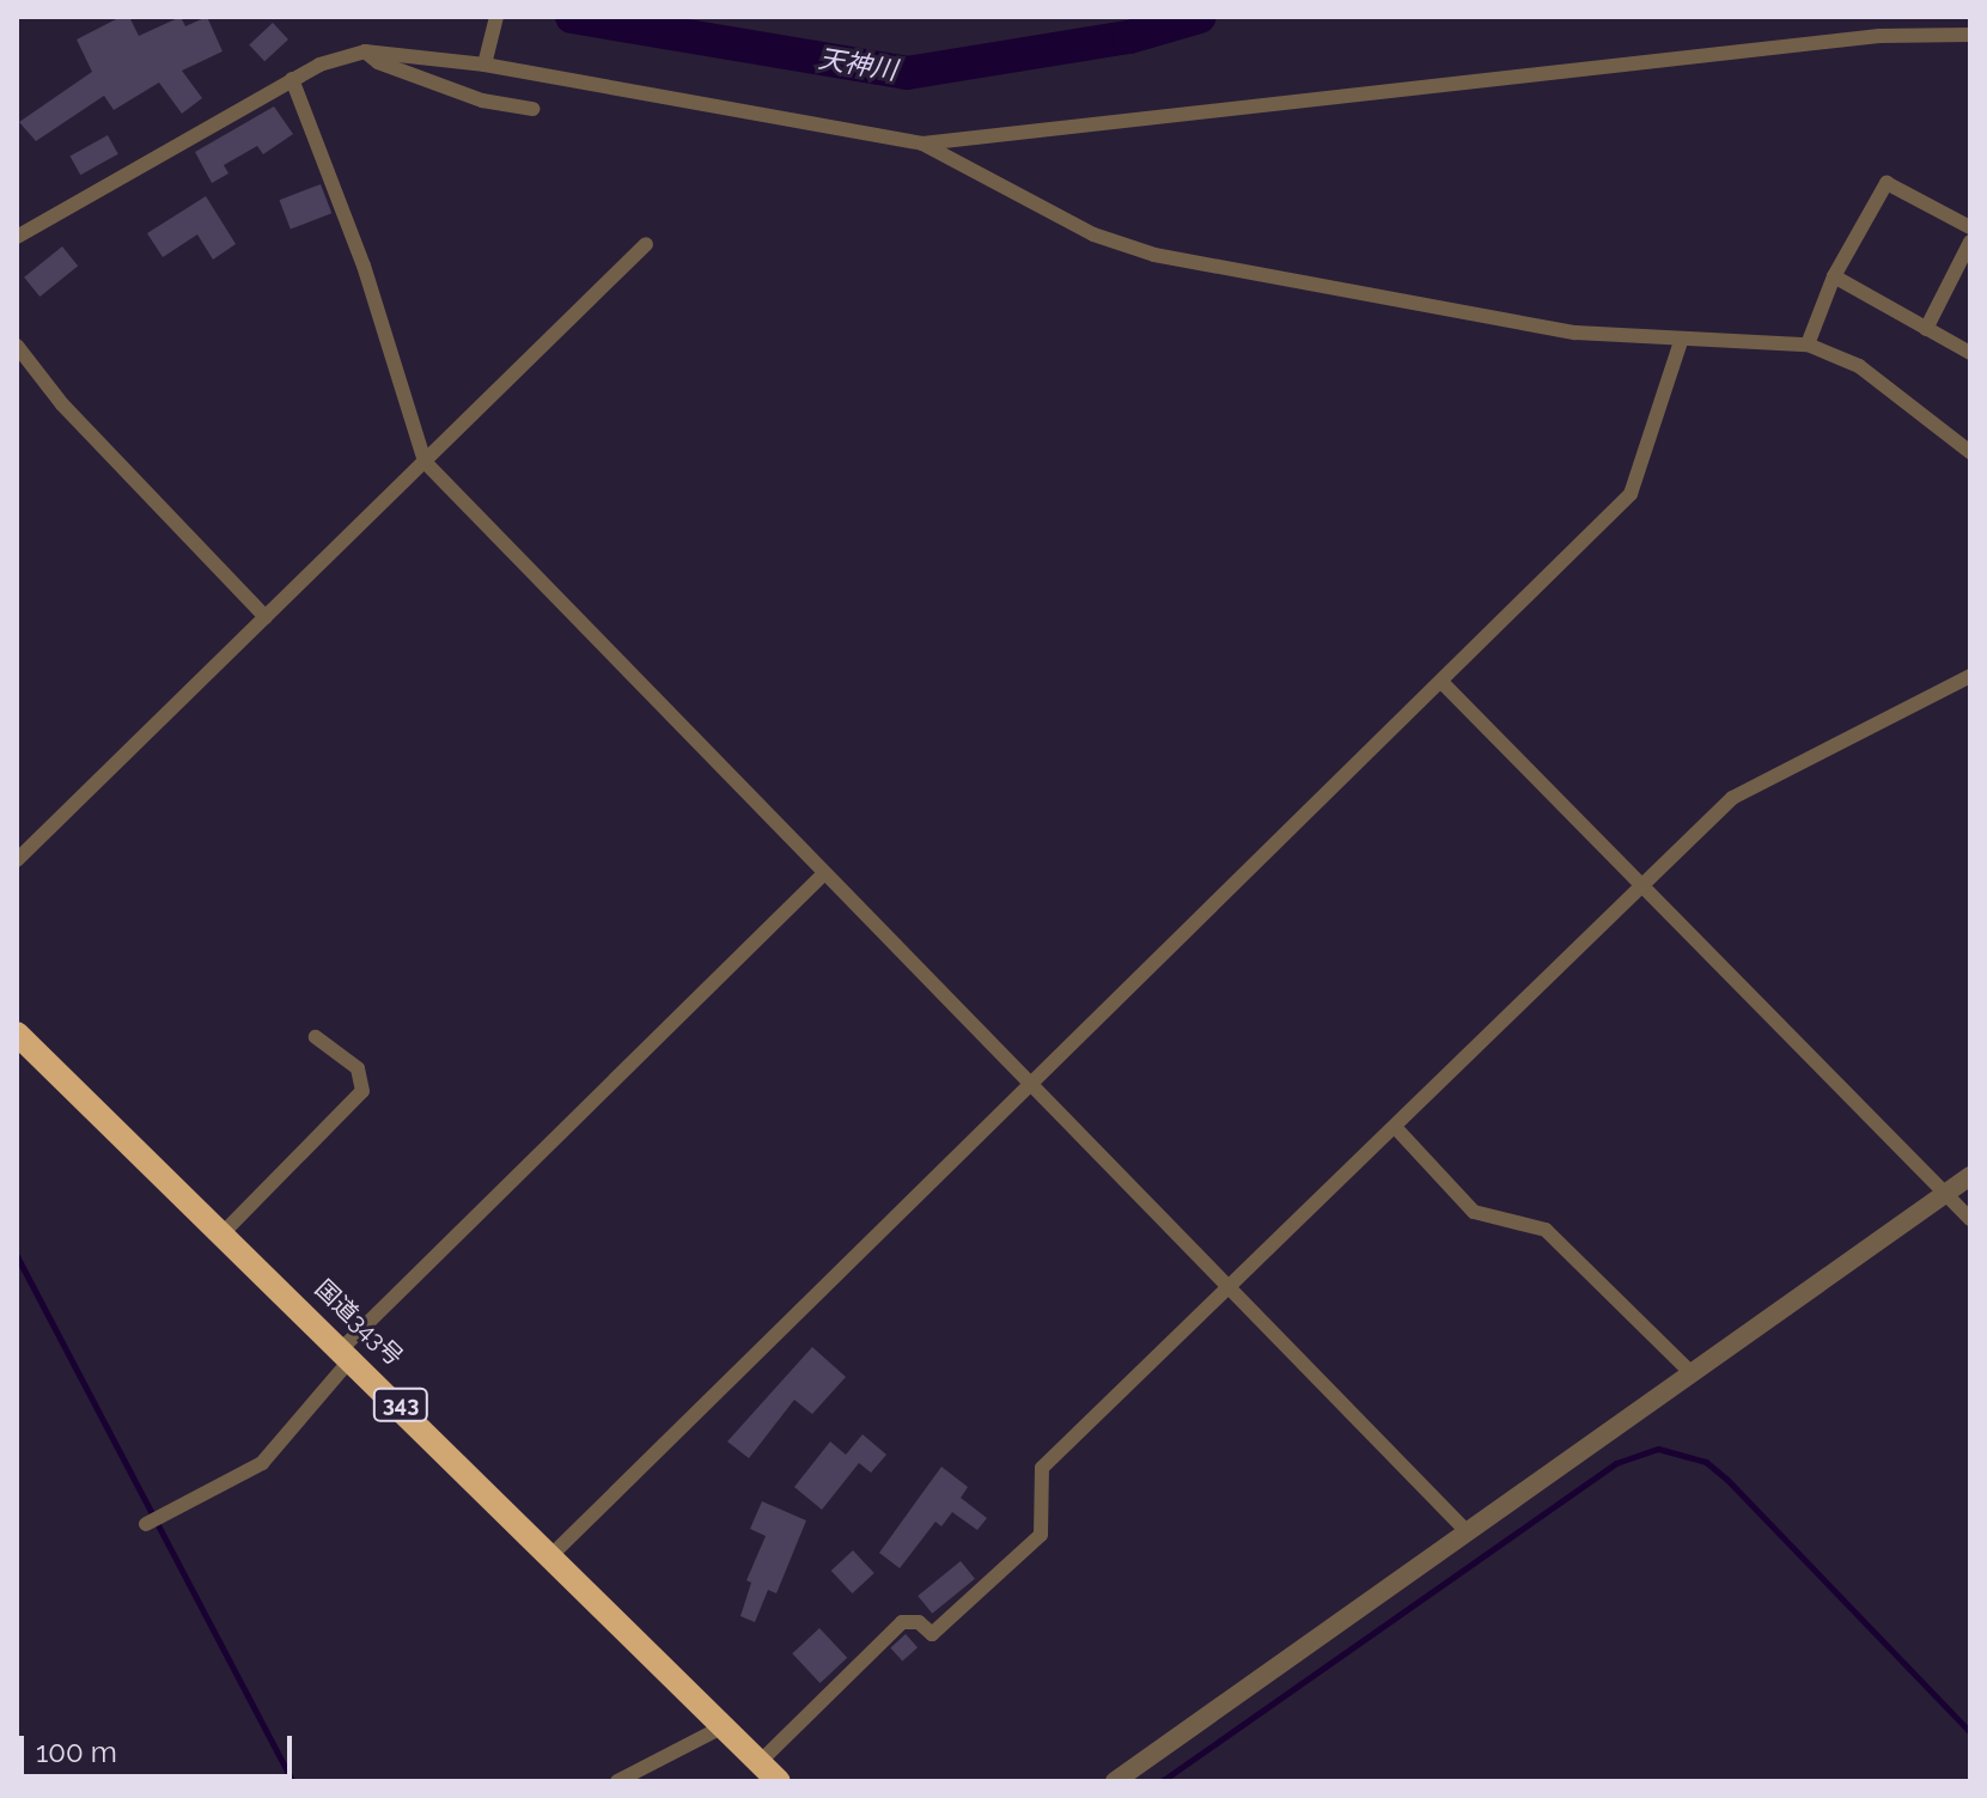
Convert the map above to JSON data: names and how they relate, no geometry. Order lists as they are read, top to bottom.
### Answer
{
  "streets": {
    "highway": ["国道343号", "343"]
  },
  "water": ["天神川"],
  "scale_bar": "100 m"
}
